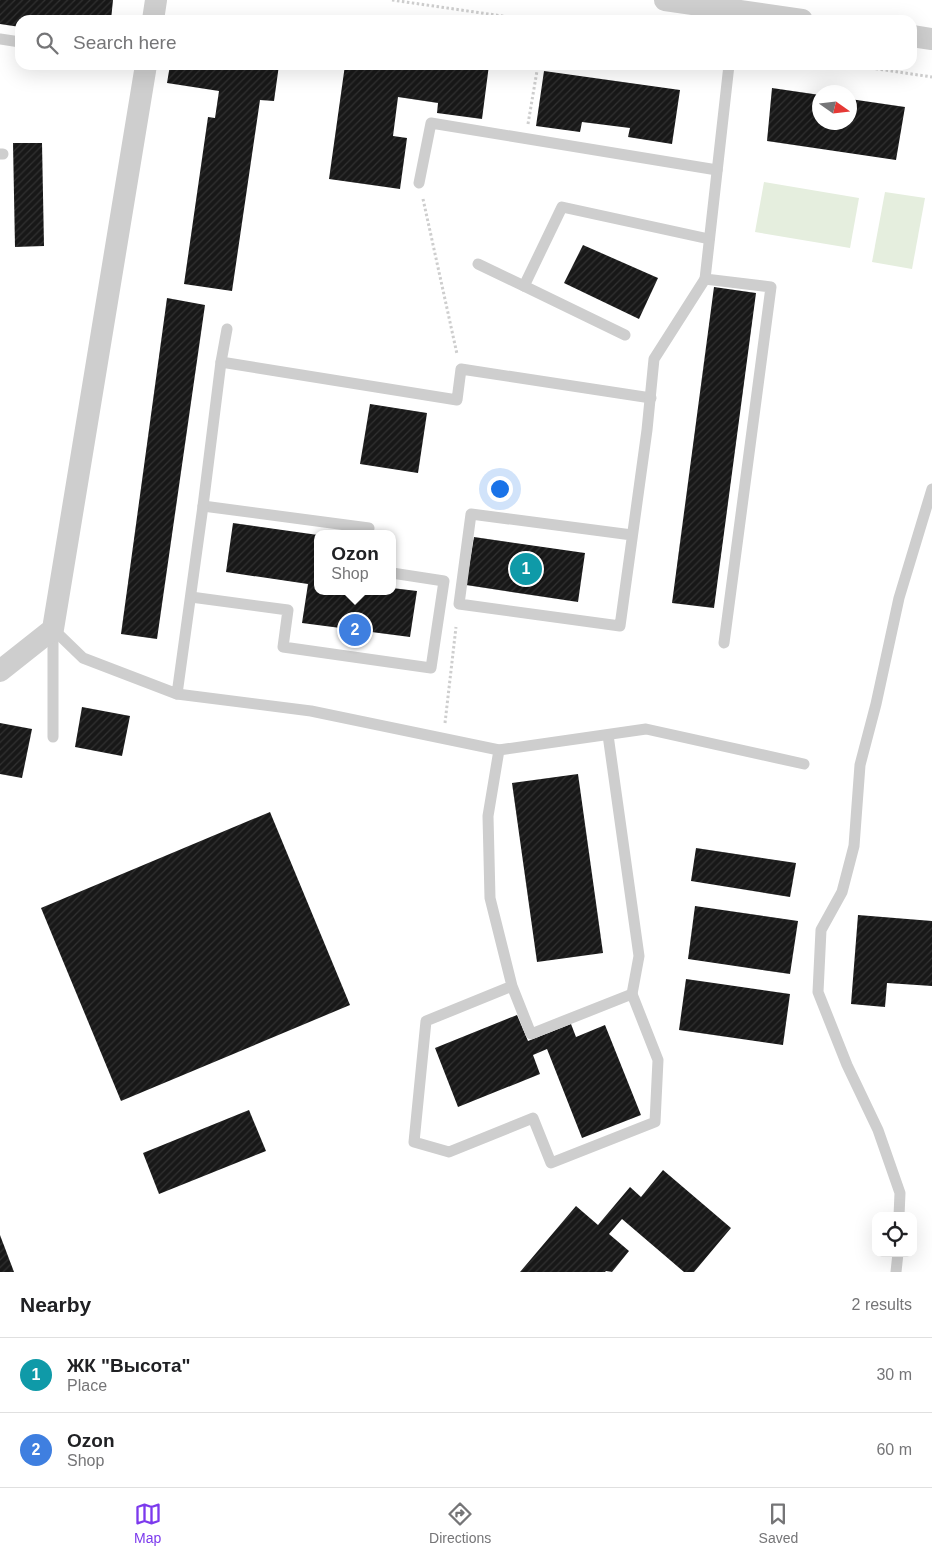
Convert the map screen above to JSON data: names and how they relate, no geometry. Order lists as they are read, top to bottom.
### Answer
{
  "north": "right",
  "page": {
    "search": "Search here",
    "popup": ["Ozon", "Shop"],
    "pins": ["1", "2"],
    "heading": ["Nearby", "2 results"],
    "list": [
      {
        "mark": "1",
        "name": "ЖК \"Высота\"",
        "note": "Place",
        "value": "30 m"
      },
      {
        "mark": "2",
        "name": "Ozon",
        "note": "Shop",
        "value": "60 m"
      }
    ],
    "nav": ["Map", "Directions", "Saved"]
  }
}
